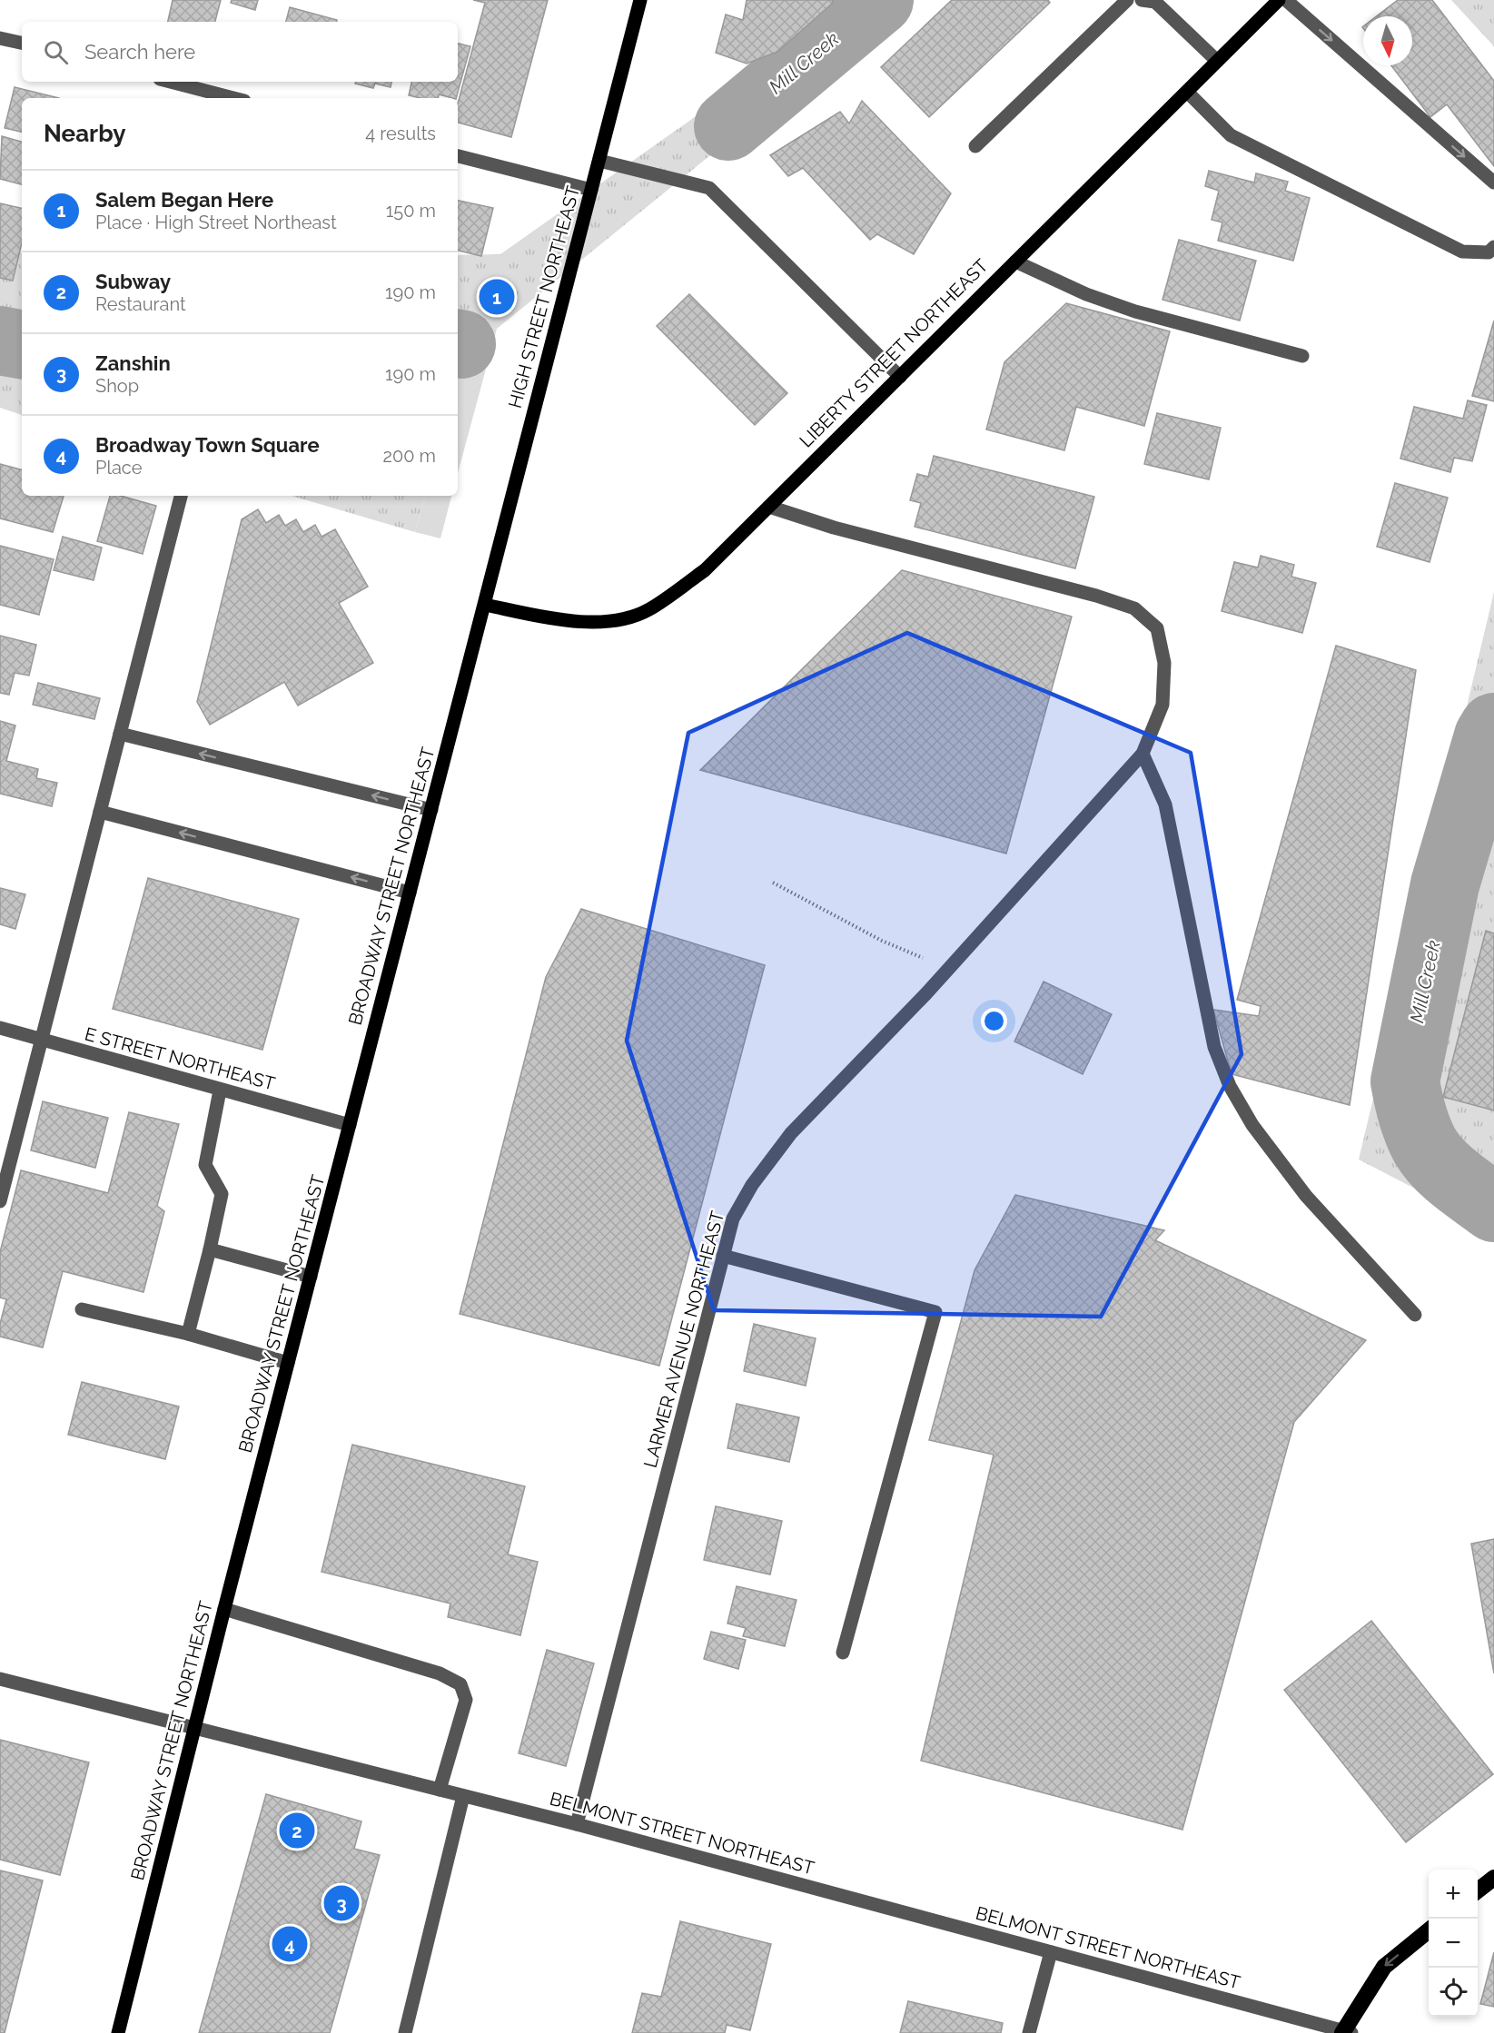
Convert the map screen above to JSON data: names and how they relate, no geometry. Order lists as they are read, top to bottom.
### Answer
{
  "streets": {
    "main road": ["HIGH STREET NORTHEAST", "LIBERTY STREET NORTHEAST", "BROADWAY STREET NORTHEAST"],
    "street": ["E STREET NORTHEAST", "LARMER AVENUE NORTHEAST", "BELMONT STREET NORTHEAST"]
  },
  "crossings": [
    ["HIGH STREET NORTHEAST", "LIBERTY STREET NORTHEAST"],
    ["HIGH STREET NORTHEAST", "BROADWAY STREET NORTHEAST"],
    ["LIBERTY STREET NORTHEAST", "BROADWAY STREET NORTHEAST"],
    ["LIBERTY STREET NORTHEAST", "LARMER AVENUE NORTHEAST"],
    ["BROADWAY STREET NORTHEAST", "E STREET NORTHEAST"],
    ["BROADWAY STREET NORTHEAST", "BELMONT STREET NORTHEAST"],
    ["LARMER AVENUE NORTHEAST", "BELMONT STREET NORTHEAST"]
  ],
  "water": ["Mill Creek"],
  "north": "bottom",
  "page": {
    "search": "Search here",
    "heading": ["Nearby", "4 results"],
    "list": [
      {
        "mark": "1",
        "name": "Salem Began Here",
        "note": "Place · High Street Northeast",
        "value": "150 m"
      },
      {
        "mark": "2",
        "name": "Subway",
        "note": "Restaurant",
        "value": "190 m"
      },
      {
        "mark": "3",
        "name": "Zanshin",
        "note": "Shop",
        "value": "190 m"
      },
      {
        "mark": "4",
        "name": "Broadway Town Square",
        "note": "Place",
        "value": "200 m"
      }
    ],
    "pins": [
      "1",
      "2",
      "3",
      "4"
    ],
    "map_buttons": ["+", "−"]
  }
}
